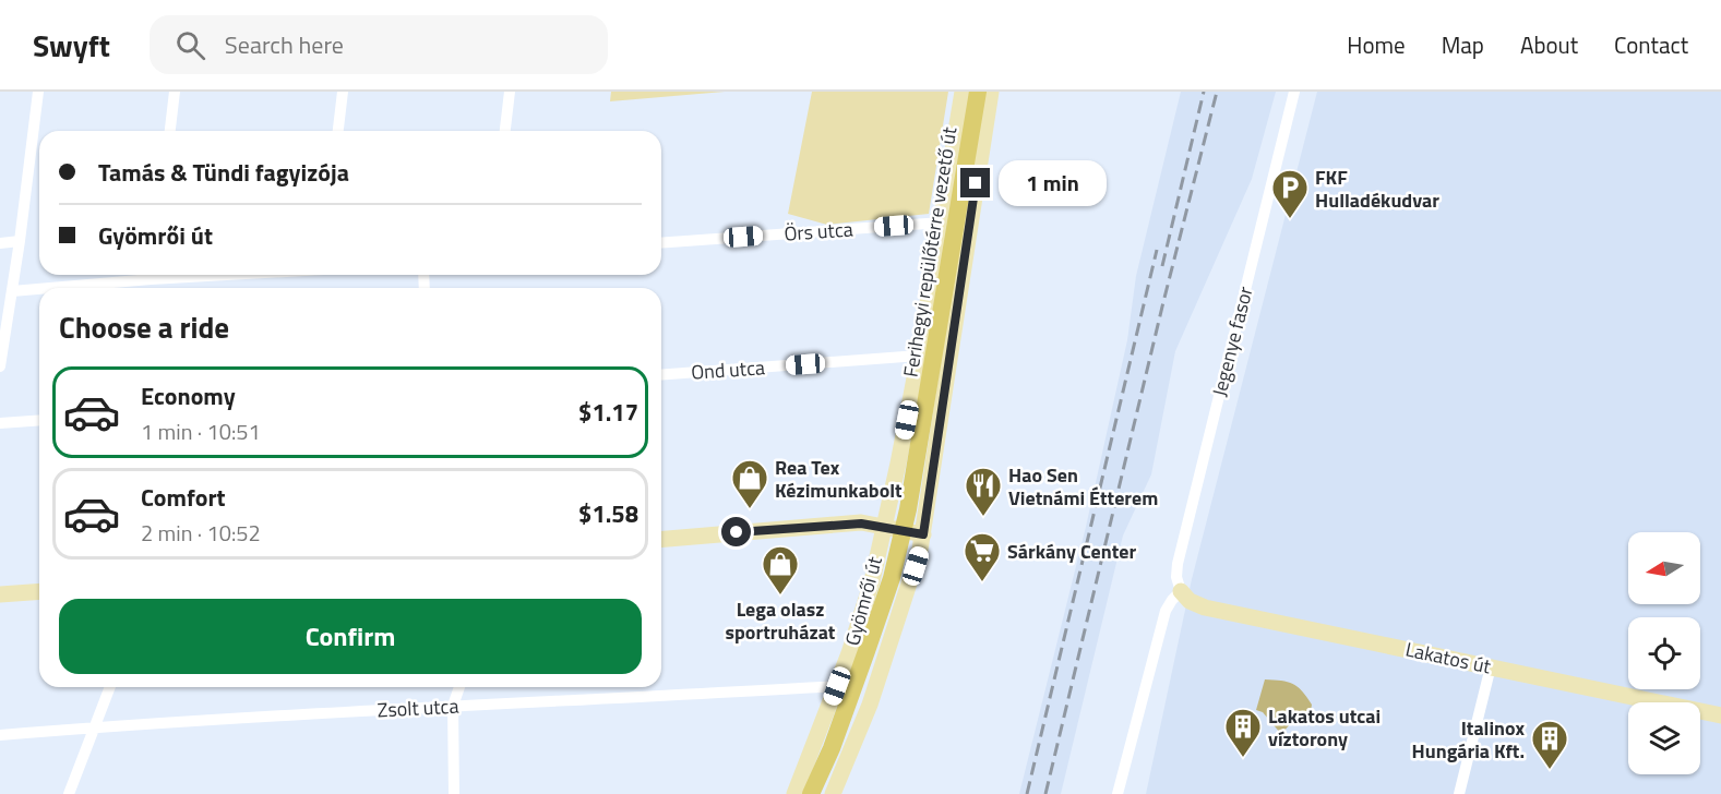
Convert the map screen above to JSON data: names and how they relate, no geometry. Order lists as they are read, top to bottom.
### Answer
{
  "streets": {
    "main road": ["Ferihegyi repülőtérre vezető út"],
    "street": [
      "Örs utca",
      "Jegenye fasor",
      "Ond utca",
      "Gyömrői út",
      "Lakatos út",
      "Zsolt utca"
    ]
  },
  "crossings": [
    ["Örs utca", "Gyömrői út"],
    ["Jegenye fasor", "Lakatos út"],
    ["Ond utca", "Gyömrői út"],
    ["Gyömrői út", "Zsolt utca"]
  ],
  "places": {
    "parking": ["FKF Hulladékudvar"],
    "shop": ["Rea Tex Kézimunkabolt", "Lega olasz sportruházat"],
    "restaurant": ["Hao Sen Vietnámi Étterem"],
    "supermarket": ["Sárkány Center"],
    "building": ["Lakatos utcai víztorony", "Italinox Hungária Kft."]
  },
  "north": "left",
  "page": {
    "header": "Swyft",
    "search": "Search here",
    "nav": [
      "Home",
      "Map",
      "About",
      "Contact"
    ],
    "banner": ["Tamás & Tündi fagyizója", "Gyömrői út"],
    "bubble": "1 min",
    "heading": "Choose a ride",
    "list": [
      {
        "name": "Economy",
        "note": "1 min · 10:51",
        "value": "$1.17"
      },
      {
        "name": "Comfort",
        "note": "2 min · 10:52",
        "value": "$1.58"
      }
    ],
    "buttons": "Confirm"
  }
}
